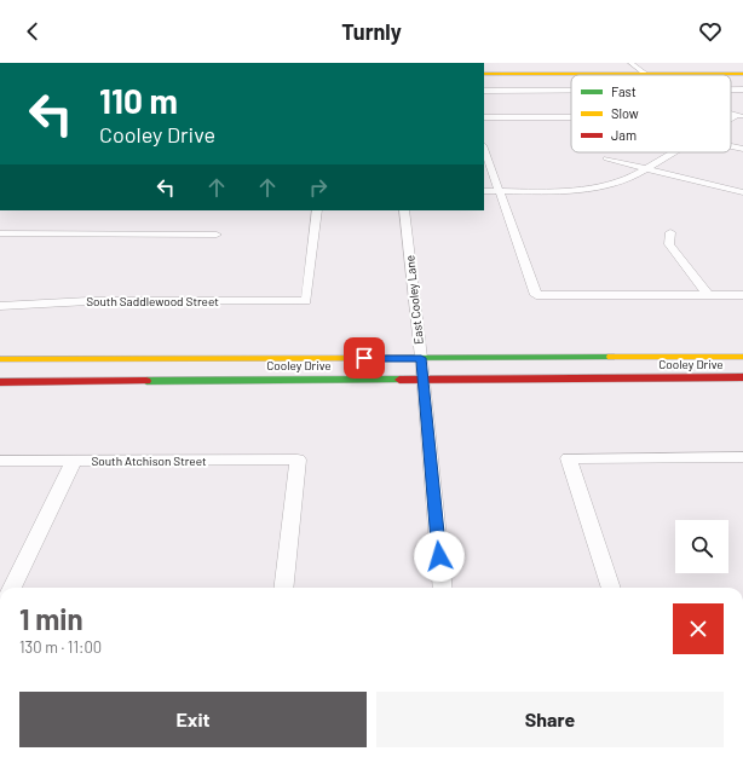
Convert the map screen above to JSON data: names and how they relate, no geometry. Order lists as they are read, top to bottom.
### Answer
{
  "streets": {
    "street": [
      "East Cooley Lane",
      "South Saddlewood Street",
      "Cooley Drive",
      "South Atchison Street"
    ]
  },
  "crossings": [
    ["East Cooley Lane", "Cooley Drive"]
  ],
  "legend": ["Fast", "Slow", "Jam"],
  "page": {
    "header": "Turnly",
    "turn": ["110 m", "Cooley Drive"],
    "heading": ["1 min", "130 m · 11:00"],
    "buttons": ["Exit", "Share"]
  }
}
